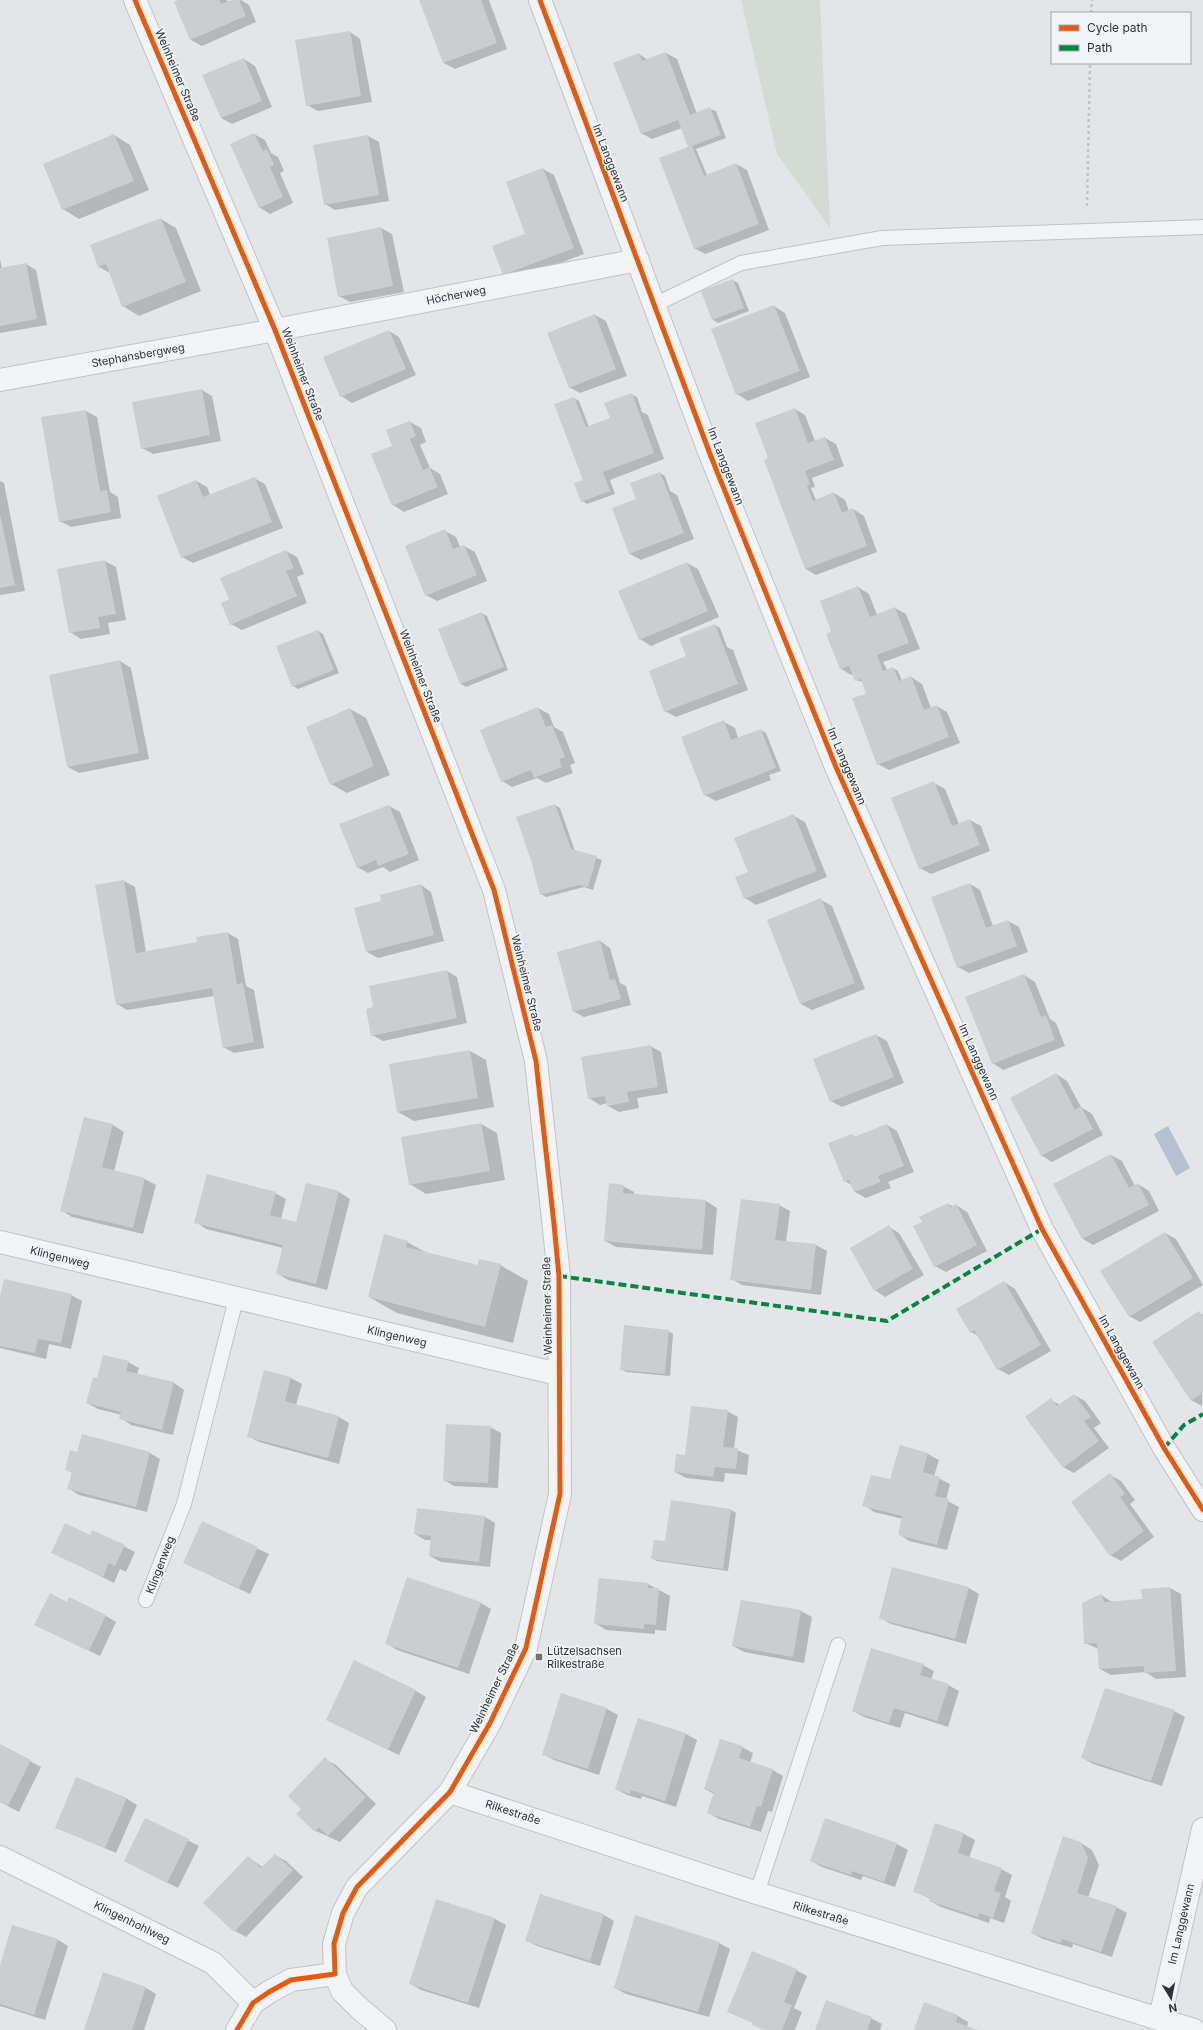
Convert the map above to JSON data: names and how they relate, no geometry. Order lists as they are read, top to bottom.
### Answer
{
  "streets": {
    "street": [
      "Weinheimer Straße",
      "Im Langgewann",
      "Höcherweg",
      "Stephansbergweg",
      "Klingenweg",
      "Rilkestraße",
      "Klingenhohlweg"
    ]
  },
  "crossings": [
    ["Weinheimer Straße", "Höcherweg"],
    ["Weinheimer Straße", "Stephansbergweg"],
    ["Weinheimer Straße", "Klingenweg"],
    ["Weinheimer Straße", "Rilkestraße"],
    ["Im Langgewann", "Höcherweg"],
    ["Im Langgewann", "Rilkestraße"],
    ["Höcherweg", "Stephansbergweg"]
  ],
  "places": {
    "transit": ["Lützelsachsen Rilkestraße"]
  },
  "legend": ["Cycle path", "Path"],
  "north": "bottom"
}
